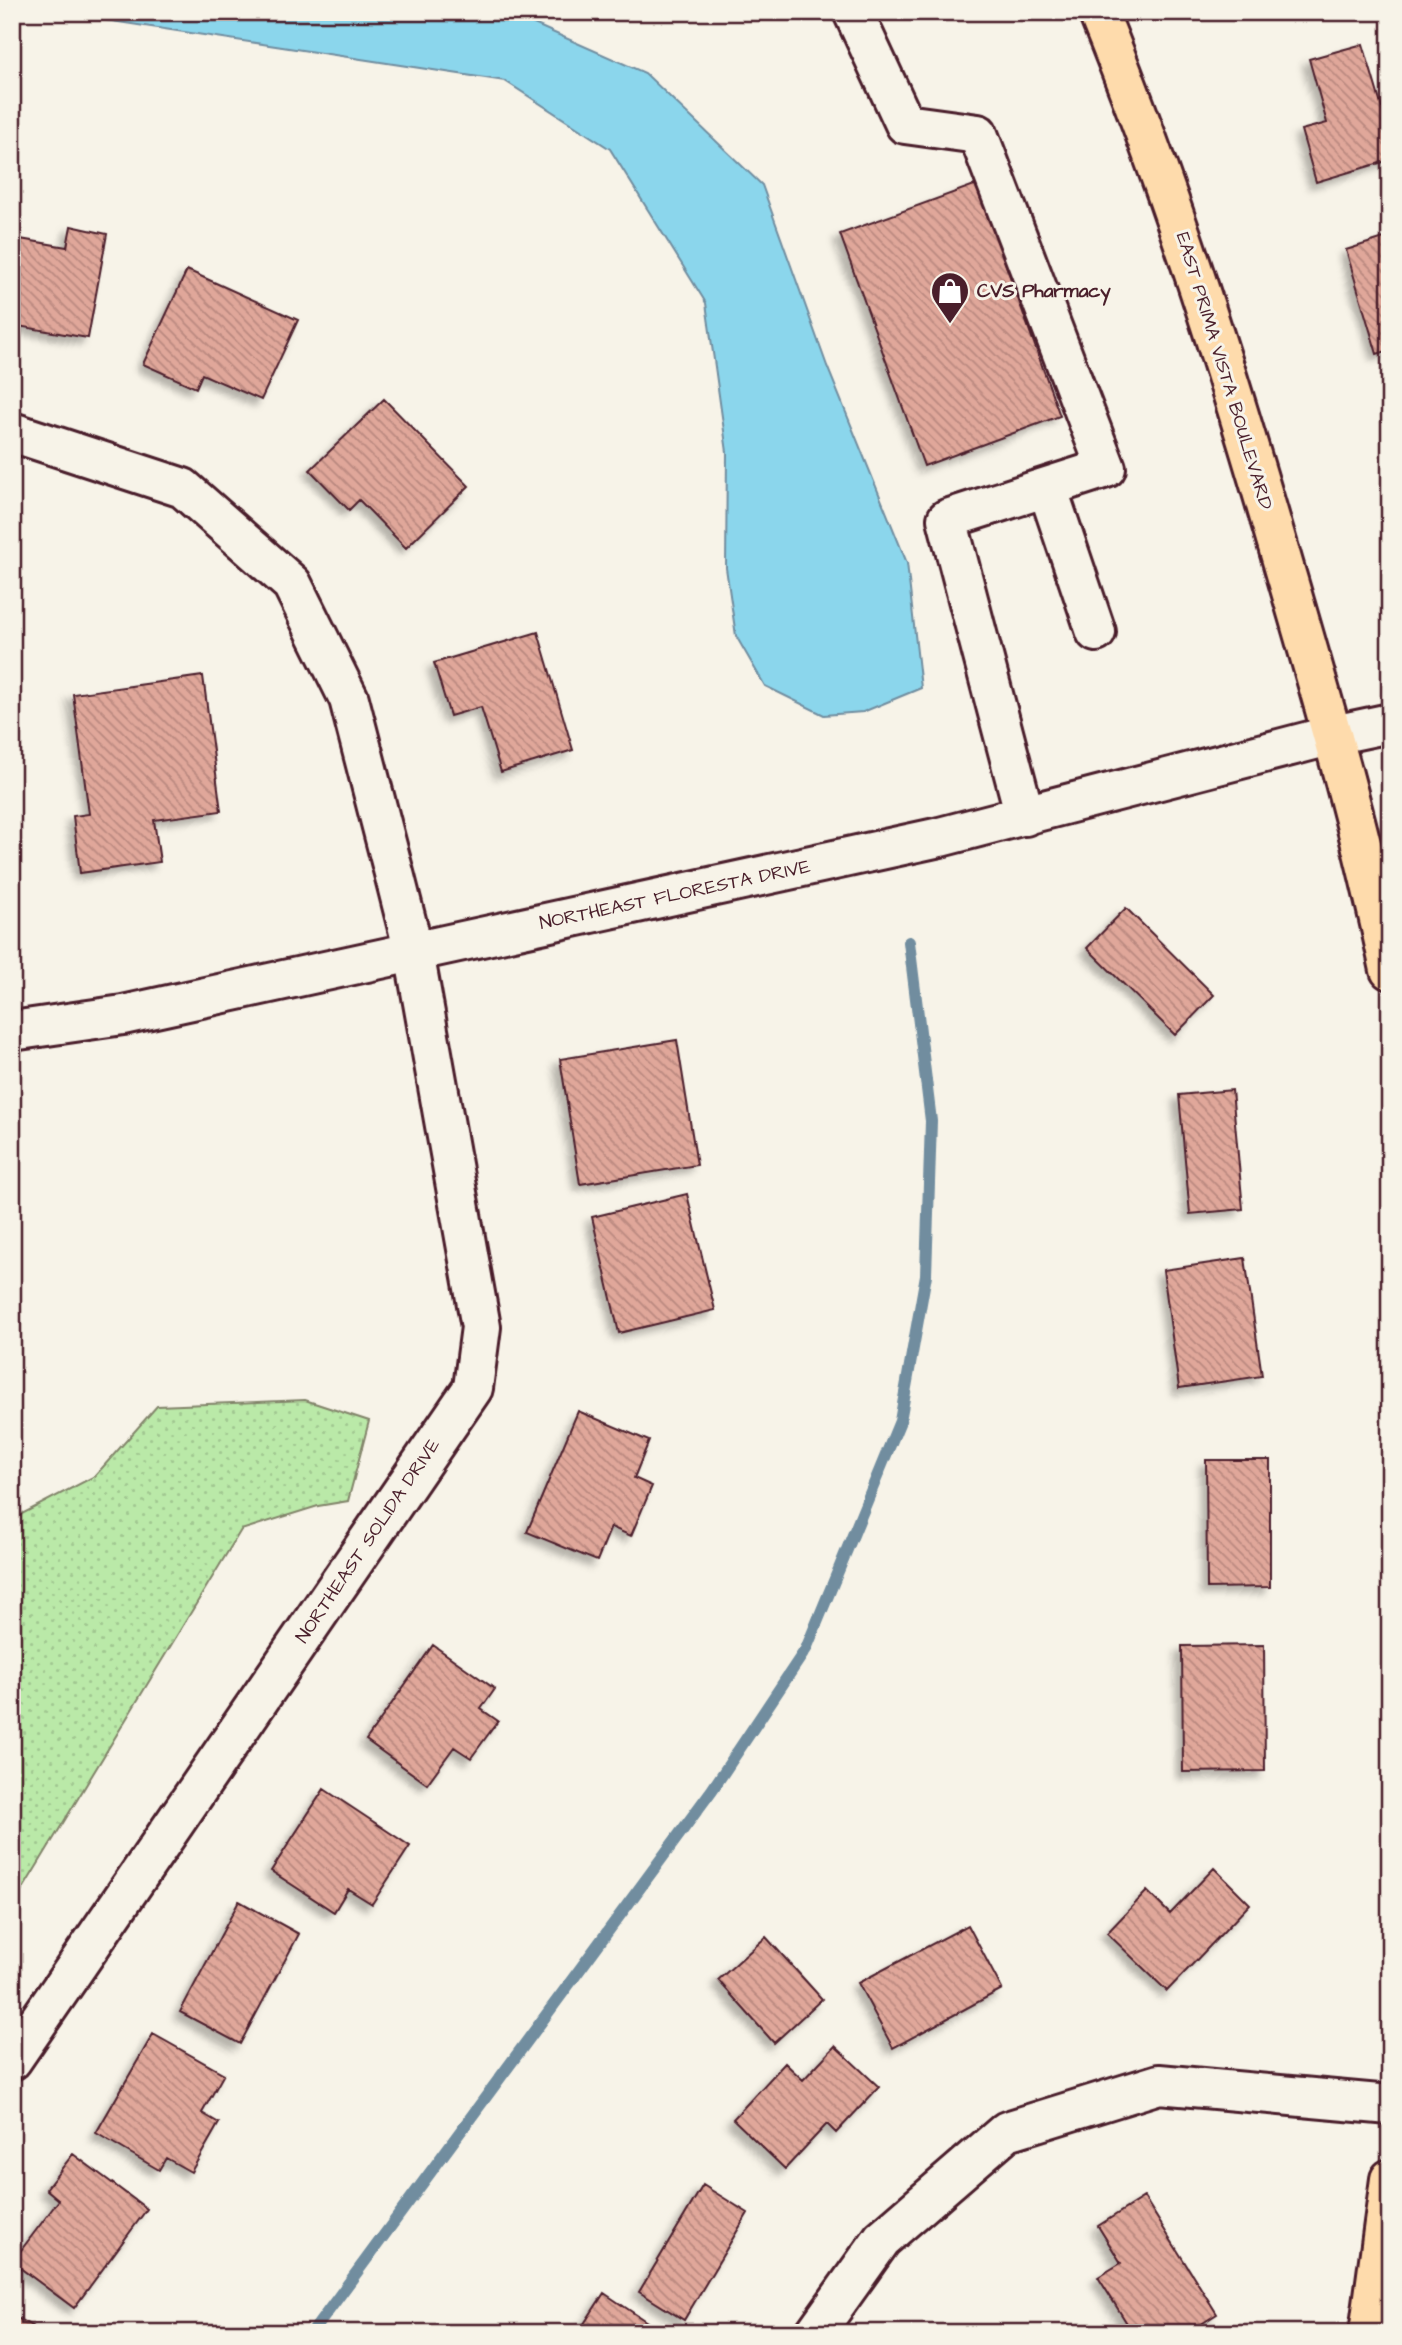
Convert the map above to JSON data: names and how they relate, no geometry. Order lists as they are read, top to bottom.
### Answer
{
  "streets": {
    "main road": ["EAST PRIMA VISTA BOULEVARD"],
    "street": ["NORTHEAST FLORESTA DRIVE", "NORTHEAST SOLIDA DRIVE"]
  },
  "crossings": [
    ["EAST PRIMA VISTA BOULEVARD", "NORTHEAST FLORESTA DRIVE"],
    ["NORTHEAST FLORESTA DRIVE", "NORTHEAST SOLIDA DRIVE"]
  ],
  "places": {
    "shop": ["CVS Pharmacy"]
  }
}
